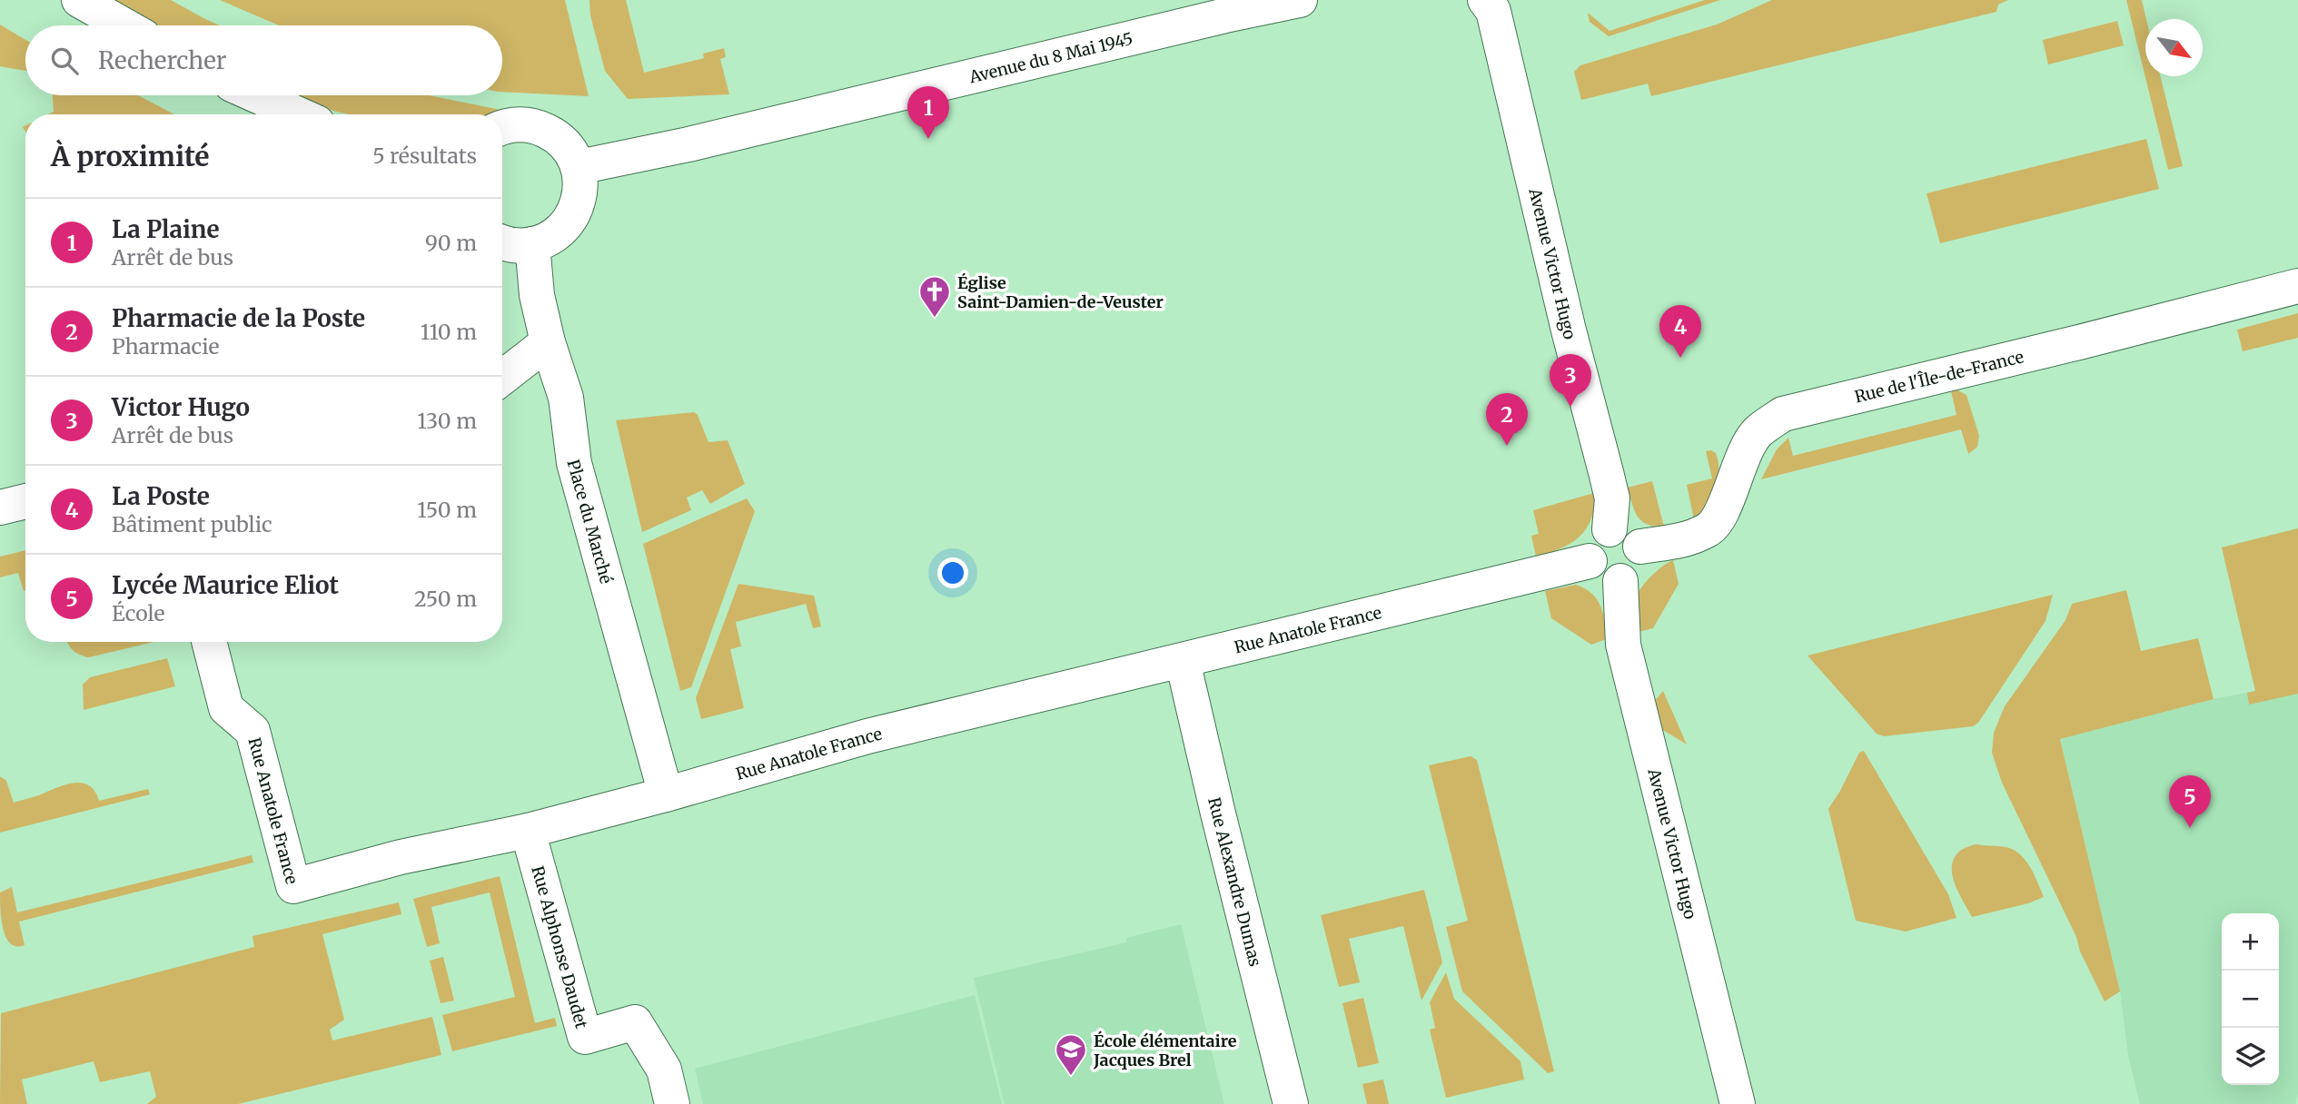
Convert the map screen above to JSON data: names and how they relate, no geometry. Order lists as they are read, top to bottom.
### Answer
{
  "streets": {
    "street": [
      "Avenue du 8 Mai 1945",
      "Avenue Victor Hugo",
      "Rue de l'Île-de-France",
      "Place du Marché",
      "Rue Anatole France",
      "Rue Alexandre Dumas",
      "Rue Alphonse Daudet"
    ]
  },
  "crossings": [
    ["Avenue Victor Hugo", "Rue de l'Île-de-France"],
    ["Avenue Victor Hugo", "Rue Anatole France"],
    ["Rue de l'Île-de-France", "Rue Anatole France"],
    ["Place du Marché", "Rue Anatole France"],
    ["Rue Anatole France", "Rue Alexandre Dumas"],
    ["Rue Anatole France", "Rue Alphonse Daudet"]
  ],
  "places": {
    "church": ["Église Saint-Damien-de-Veuster"],
    "school or university": ["École élémentaire Jacques Brel"]
  },
  "north": "bottom right",
  "page": {
    "search": "Rechercher",
    "pins": [
      "1",
      "4",
      "3",
      "2",
      "5"
    ],
    "heading": ["À proximité", "5 résultats"],
    "list": [
      {
        "mark": "1",
        "name": "La Plaine",
        "note": "Arrêt de bus",
        "value": "90 m"
      },
      {
        "mark": "2",
        "name": "Pharmacie de la Poste",
        "note": "Pharmacie",
        "value": "110 m"
      },
      {
        "mark": "3",
        "name": "Victor Hugo",
        "note": "Arrêt de bus",
        "value": "130 m"
      },
      {
        "mark": "4",
        "name": "La Poste",
        "note": "Bâtiment public",
        "value": "150 m"
      },
      {
        "mark": "5",
        "name": "Lycée Maurice Eliot",
        "note": "École",
        "value": "250 m"
      }
    ],
    "map_buttons": ["+", "−"]
  }
}
